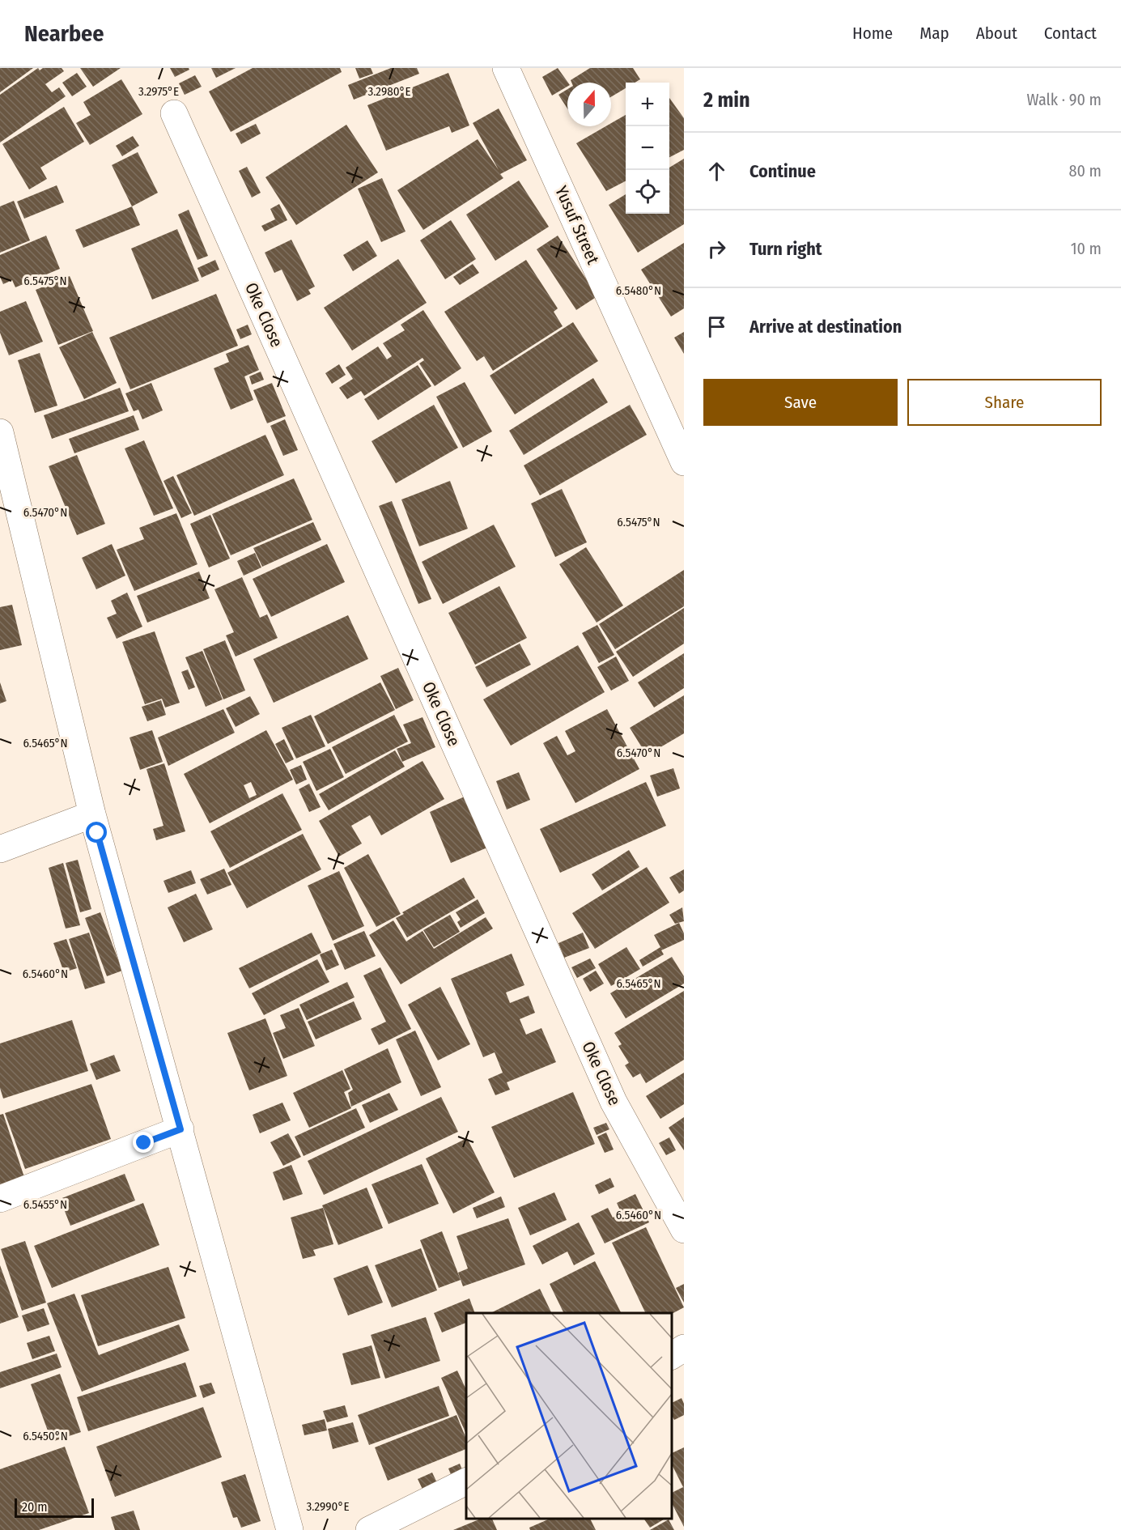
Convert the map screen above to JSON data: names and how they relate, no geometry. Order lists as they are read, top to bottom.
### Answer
{
  "streets": {
    "street": ["Yusuf Street", "Oke Close"]
  },
  "scale_bar": "20 m",
  "north": "top",
  "page": {
    "header": "Nearbee",
    "nav": [
      "Home",
      "Map",
      "About",
      "Contact"
    ],
    "heading": ["2 min", "Walk · 90 m"],
    "map_buttons": ["+", "−"],
    "list": [
      ["Continue", "80 m"],
      ["Turn right", "10 m"],
      "Arrive at destination"
    ],
    "buttons": ["Save", "Share"],
    "scale": "20 m"
  },
  "coordinates": [
    "3.2980°E",
    "3.2975°E",
    "6.5475°N",
    "6.5480°N",
    "6.5470°N",
    "6.5465°N",
    "6.5460°N",
    "6.5455°N",
    "6.5450°N",
    "3.2990°E"
  ]
}
